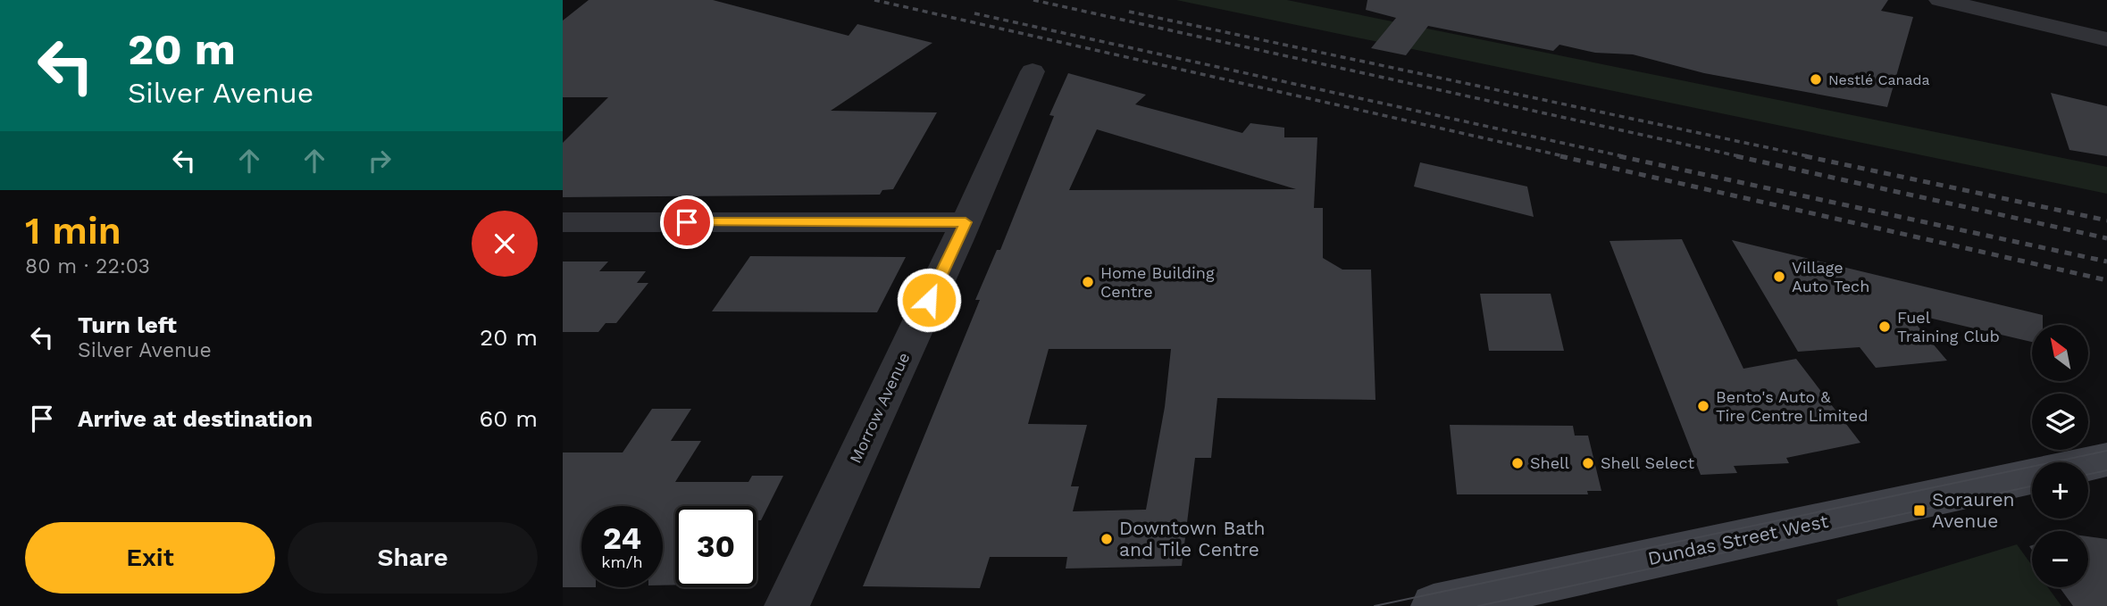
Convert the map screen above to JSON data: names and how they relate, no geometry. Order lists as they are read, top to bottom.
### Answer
{
  "streets": {
    "main road": ["Dundas Street West"],
    "street": ["Morrow Avenue"]
  },
  "places": {
    "other": [
      "Nestlé Canada",
      "Village Auto Tech",
      "Home Building Centre",
      "Fuel Training Club",
      "Bento's Auto & Tire Centre Limited",
      "Shell",
      "Shell Select",
      "Downtown Bath and Tile Centre"
    ],
    "transit": ["Sorauren Avenue"]
  },
  "north": "top left",
  "page": {
    "turn": ["20 m", "Silver Avenue"],
    "heading": ["1 min", "80 m · 22:03"],
    "list": [
      {
        "name": "Turn left",
        "note": "Silver Avenue",
        "value": "20 m"
      },
      {
        "name": "Arrive at destination",
        "value": "60 m"
      }
    ],
    "map_buttons": ["+", "−"],
    "speed": "24 km/h",
    "limit": "30",
    "buttons": ["Exit", "Share"]
  }
}
